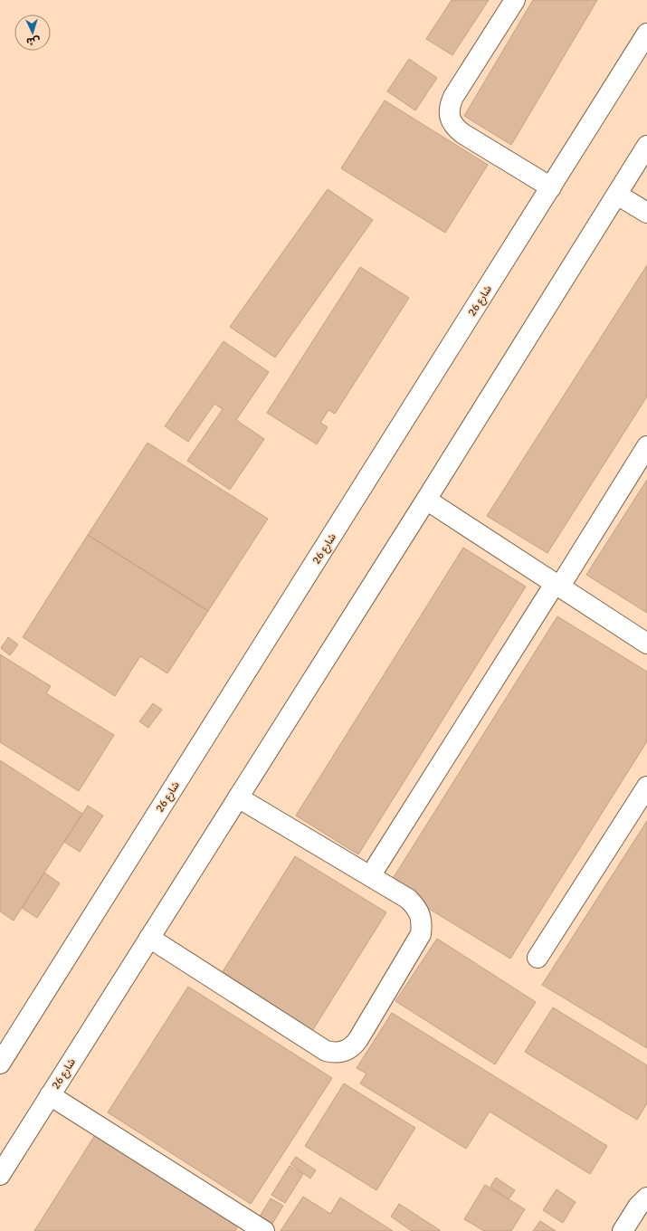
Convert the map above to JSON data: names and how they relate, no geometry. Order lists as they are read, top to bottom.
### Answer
{
  "streets": {
    "main road": ["شارع 26"]
  },
  "north": "bottom"
}
